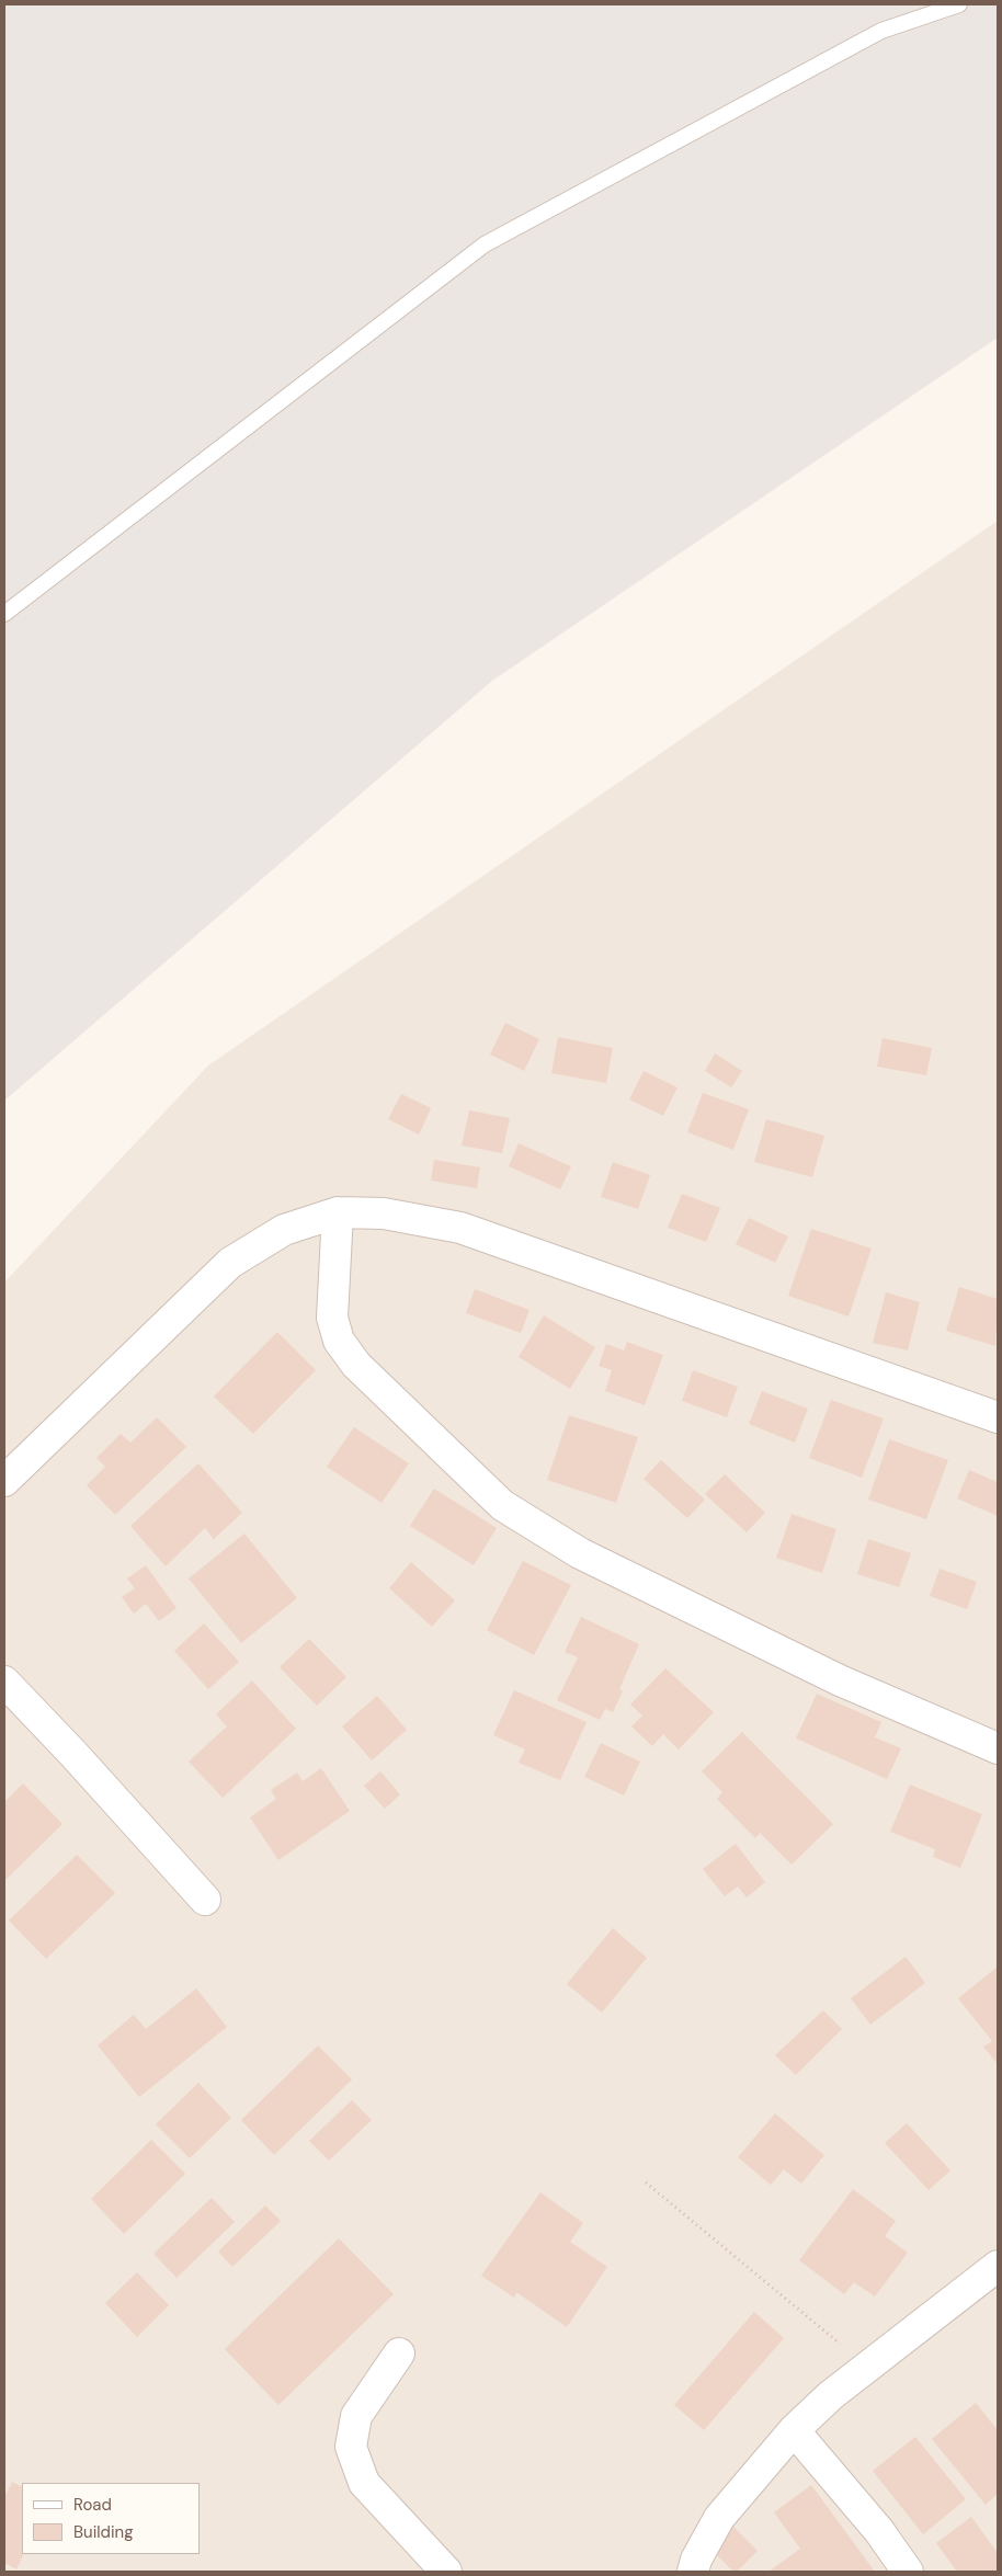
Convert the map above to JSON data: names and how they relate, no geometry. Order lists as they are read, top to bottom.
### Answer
{
  "legend": ["Road", "Building"]
}
